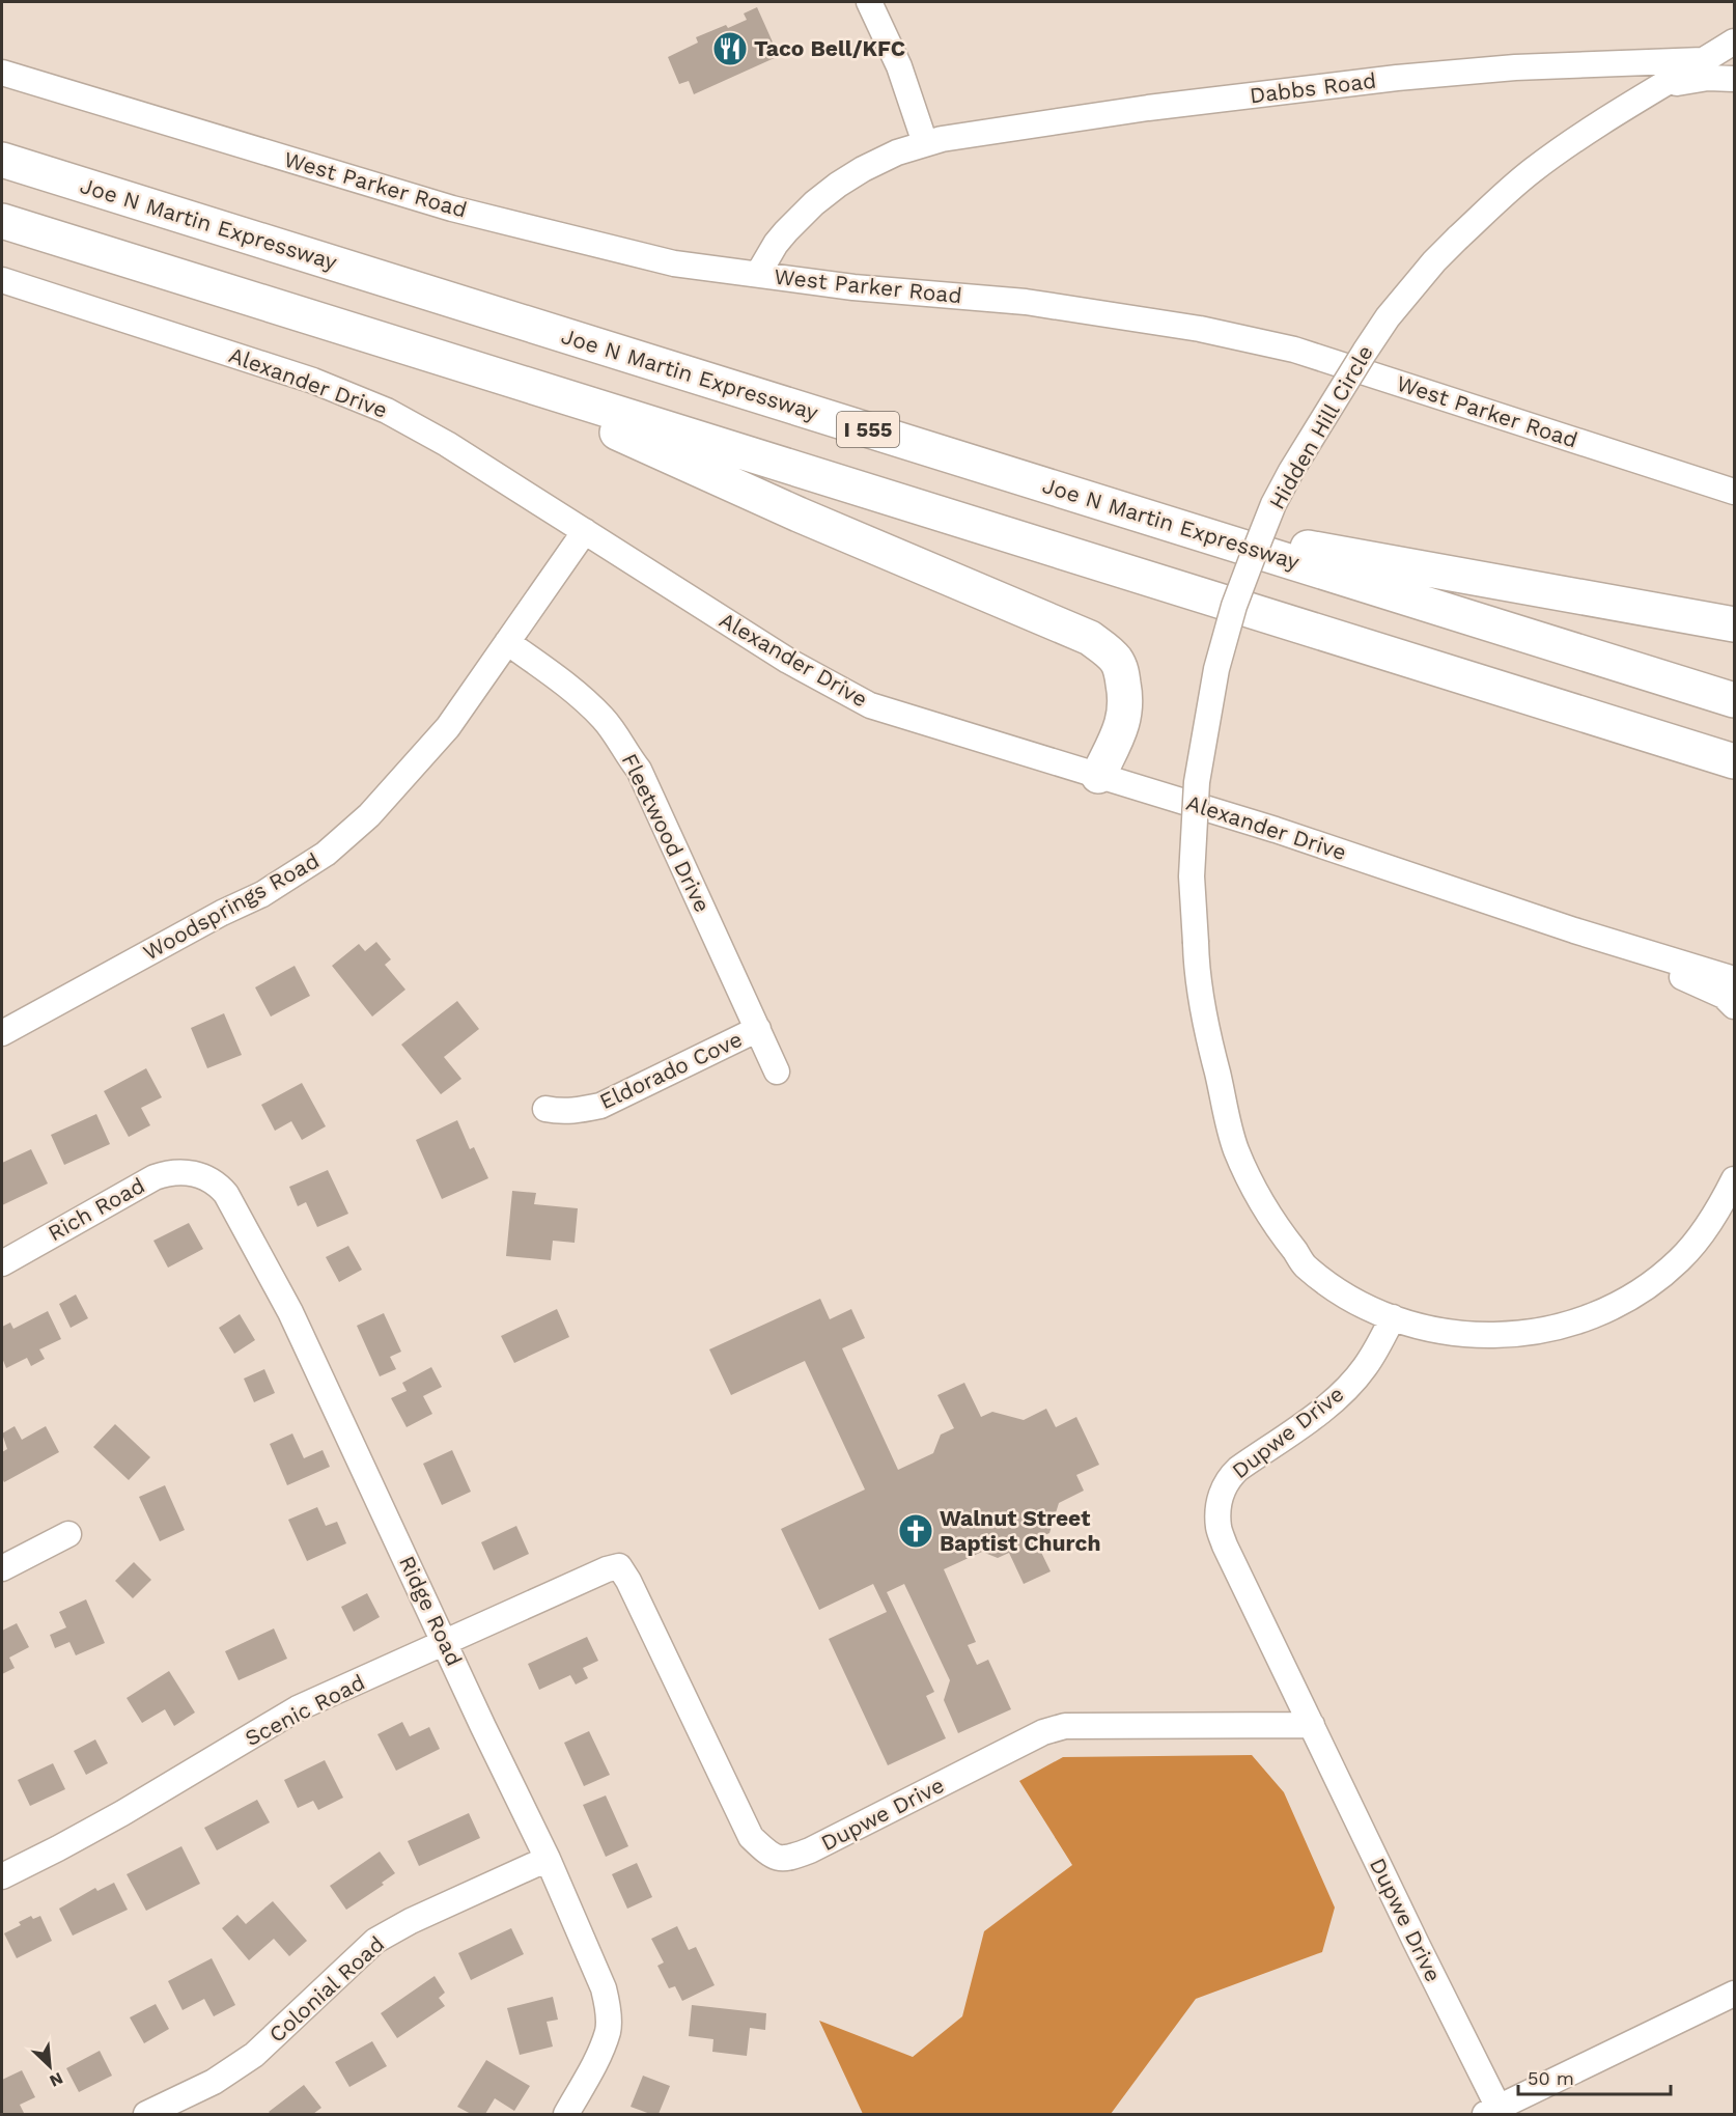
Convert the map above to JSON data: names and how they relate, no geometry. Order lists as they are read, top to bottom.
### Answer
{
  "streets": {
    "highway": ["Joe N Martin Expressway", "I 555"],
    "street": [
      "Dabbs Road",
      "West Parker Road",
      "Alexander Drive",
      "Hidden Hill Circle",
      "Fleetwood Drive",
      "Woodsprings Road",
      "Eldorado Cove",
      "Rich Road",
      "Dupwe Drive",
      "Ridge Road",
      "Scenic Road",
      "Colonial Road"
    ]
  },
  "crossings": [
    ["Dabbs Road", "West Parker Road"],
    ["Dabbs Road", "Hidden Hill Circle"],
    ["Alexander Drive", "Woodsprings Road"],
    ["Hidden Hill Circle", "Dupwe Drive"],
    ["Fleetwood Drive", "Woodsprings Road"],
    ["Fleetwood Drive", "Eldorado Cove"],
    ["Rich Road", "Ridge Road"],
    ["Dupwe Drive", "Scenic Road"],
    ["Ridge Road", "Scenic Road"],
    ["Ridge Road", "Colonial Road"]
  ],
  "places": {
    "restaurant": ["Taco Bell/KFC"],
    "church": ["Walnut Street Baptist Church"]
  },
  "scale_bar": "50 m",
  "north": "bottom right"
}
